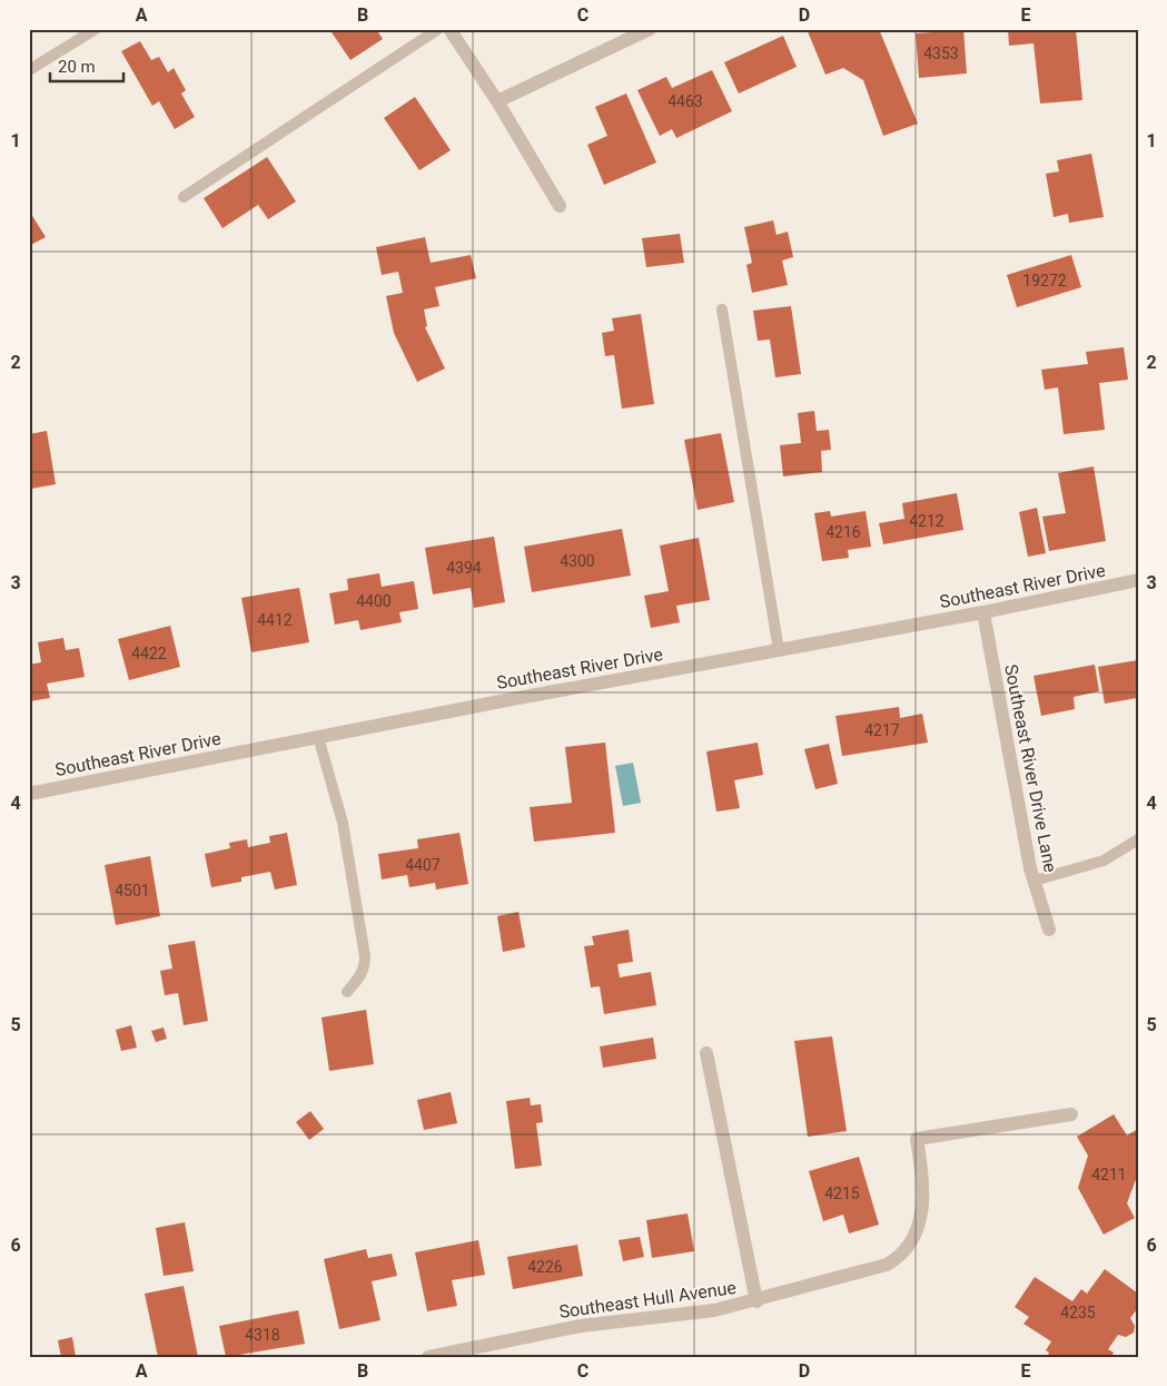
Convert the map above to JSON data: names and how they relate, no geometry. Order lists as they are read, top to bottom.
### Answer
{
  "streets": {
    "street": ["Southeast River Drive", "Southeast River Drive Lane", "Southeast Hull Avenue"]
  },
  "crossings": [
    ["Southeast River Drive", "Southeast River Drive Lane"]
  ],
  "house_numbers": [
    "4353",
    "4463",
    "19272",
    "4212",
    "4216",
    "4300",
    "4394",
    "4400",
    "4412",
    "4422",
    "4217",
    "4407",
    "4501",
    "4211",
    "4215",
    "4226",
    "4235",
    "4318"
  ],
  "scale_bar": "20 m",
  "grid": {
    "columns": [
      "A",
      "B",
      "C",
      "D",
      "E"
    ],
    "rows": [
      "1",
      "2",
      "3",
      "4",
      "5",
      "6"
    ]
  }
}
